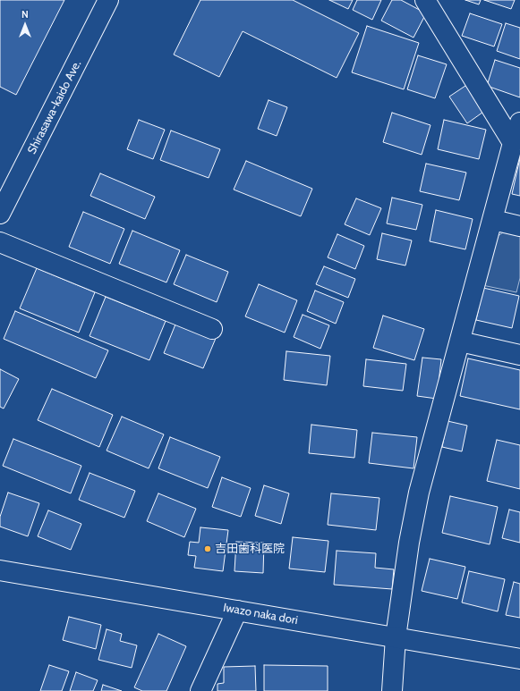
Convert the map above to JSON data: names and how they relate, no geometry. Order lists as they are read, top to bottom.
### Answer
{
  "streets": {
    "street": ["Shirasawa-kaido Ave.", "Iwazo naka dori"]
  },
  "places": ["吉田歯科医院"],
  "north": "top"
}
